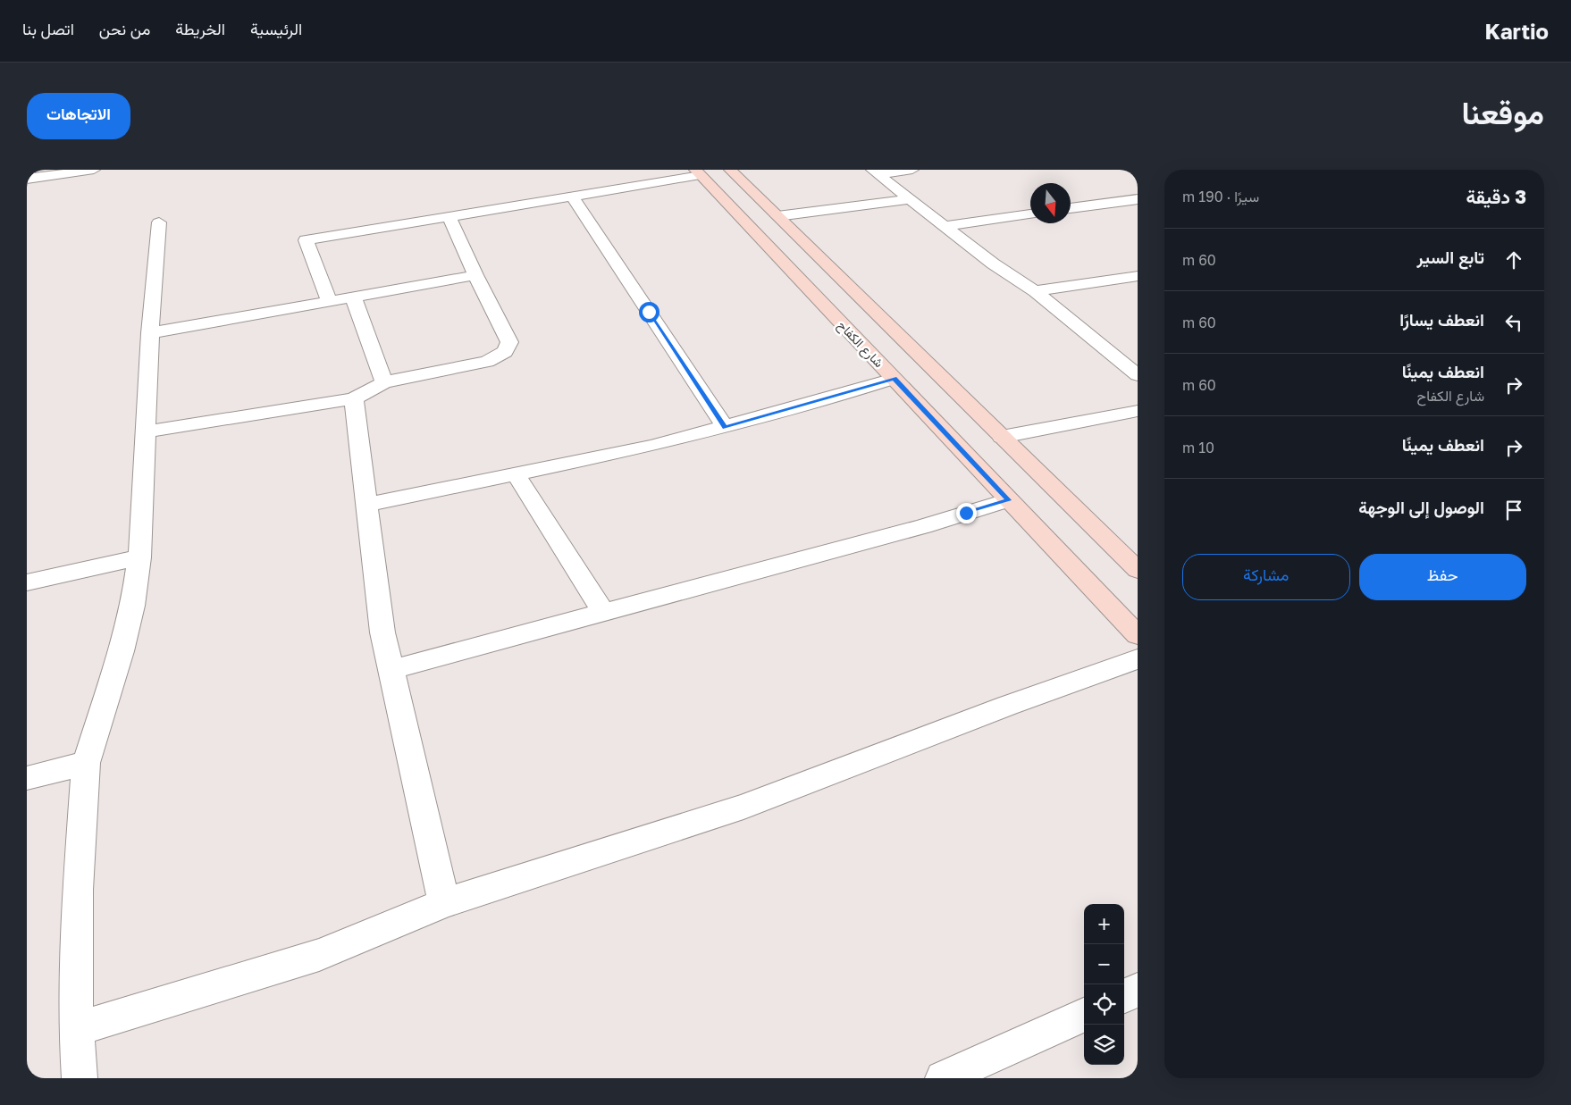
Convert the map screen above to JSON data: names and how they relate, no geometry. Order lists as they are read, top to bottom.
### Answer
{
  "streets": {
    "street": ["شارع الكفاح"]
  },
  "north": "bottom",
  "page": {
    "header": "Kartio",
    "nav": [
      "الرئيسية",
      "الخريطة",
      "من نحن",
      "اتصل بنا"
    ],
    "title": "موقعنا",
    "buttons": [
      "الاتجاهات",
      ["حفظ", "مشاركة"]
    ],
    "heading": ["3 دقيقة", "سيرًا · 190 m"],
    "list": [
      ["تابع السير", "60 m"],
      ["انعطف يسارًا", "60 m"],
      ["انعطف يمينًا", "شارع الكفاح", "60 m"],
      ["انعطف يمينًا", "10 m"],
      "الوصول إلى الوجهة"
    ],
    "map_buttons": ["+", "−"]
  }
}
